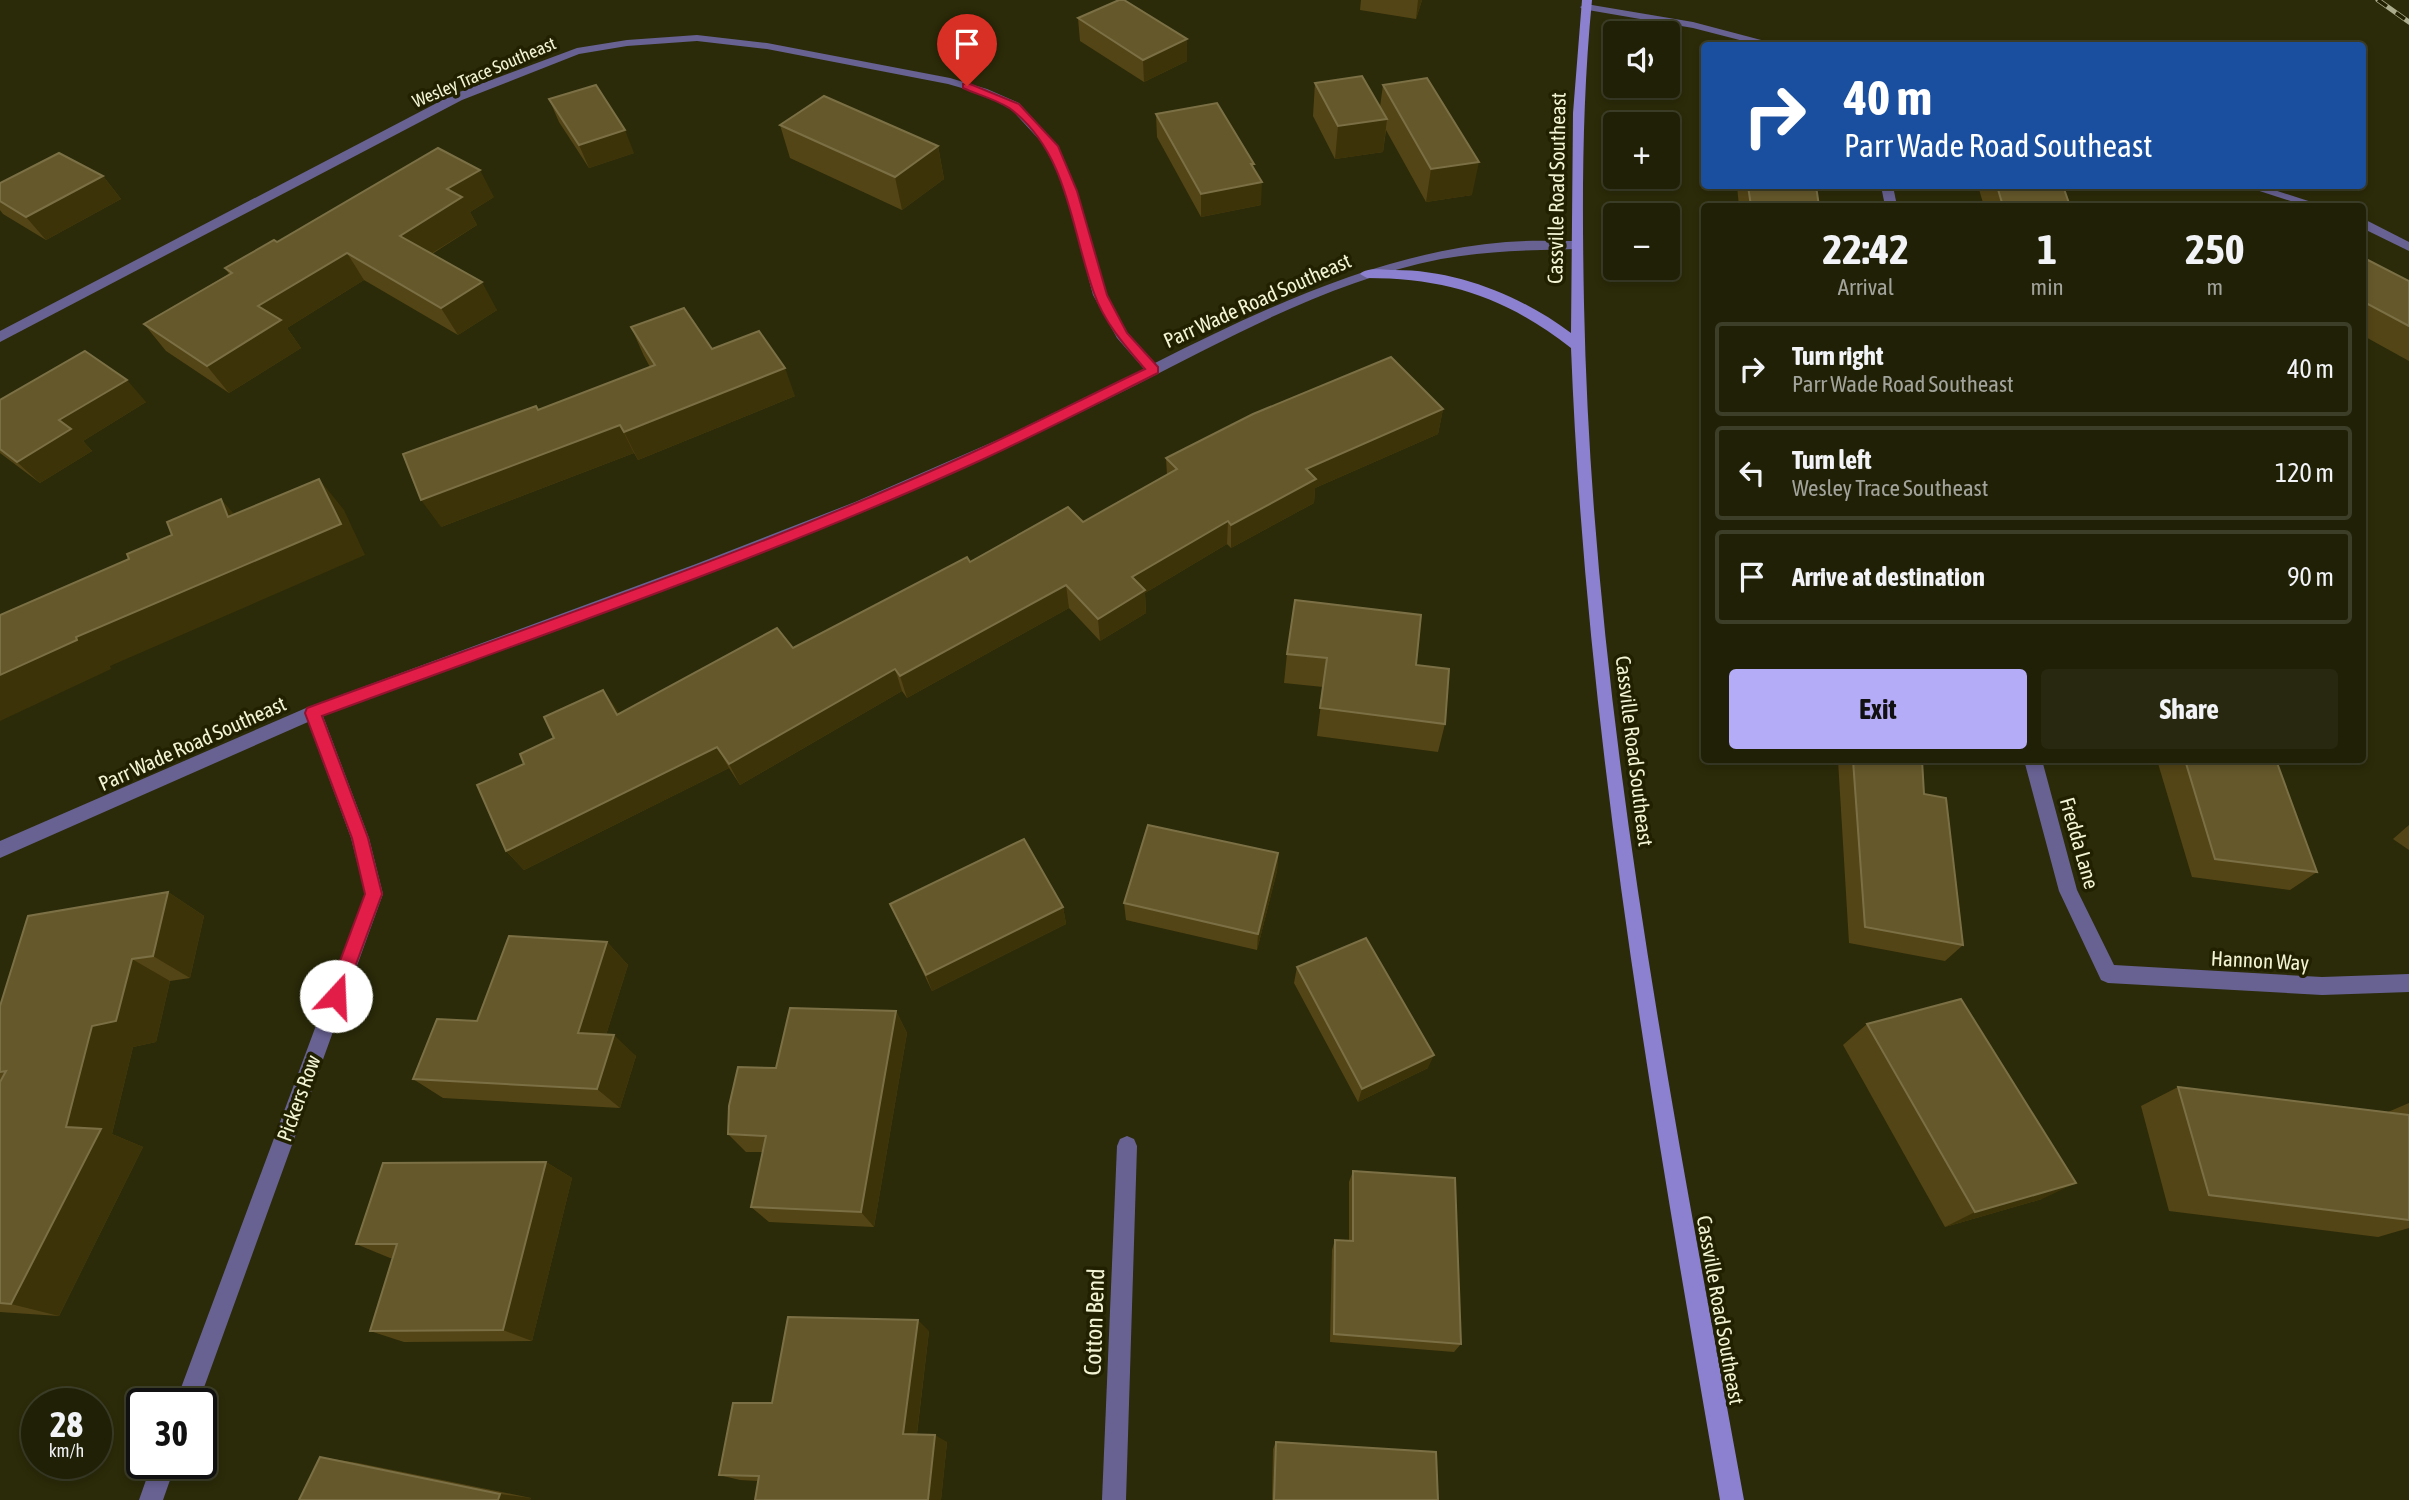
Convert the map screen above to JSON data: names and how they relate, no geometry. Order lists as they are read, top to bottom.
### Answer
{
  "streets": {
    "main road": ["Cassville Road Southeast"],
    "street": [
      "Wesley Trace Southeast",
      "Parr Wade Road Southeast",
      "Fredda Lane",
      "Hannon Way",
      "Pickers Row",
      "Cotton Bend"
    ]
  },
  "crossings": [
    ["Wesley Trace Southeast", "Parr Wade Road Southeast"],
    ["Cassville Road Southeast", "Parr Wade Road Southeast"],
    ["Parr Wade Road Southeast", "Pickers Row"],
    ["Fredda Lane", "Hannon Way"]
  ],
  "page": {
    "map_buttons": ["+", "−"],
    "turn": ["40 m", "Parr Wade Road Southeast"],
    "eta": [
      "22:42",
      "Arrival",
      "1",
      "min",
      "250",
      "m"
    ],
    "list": [
      {
        "name": "Turn right",
        "note": "Parr Wade Road Southeast",
        "value": "40 m"
      },
      {
        "name": "Turn left",
        "note": "Wesley Trace Southeast",
        "value": "120 m"
      },
      {
        "name": "Arrive at destination",
        "value": "90 m"
      }
    ],
    "buttons": ["Exit", "Share"],
    "speed": "28 km/h",
    "limit": "30"
  }
}
